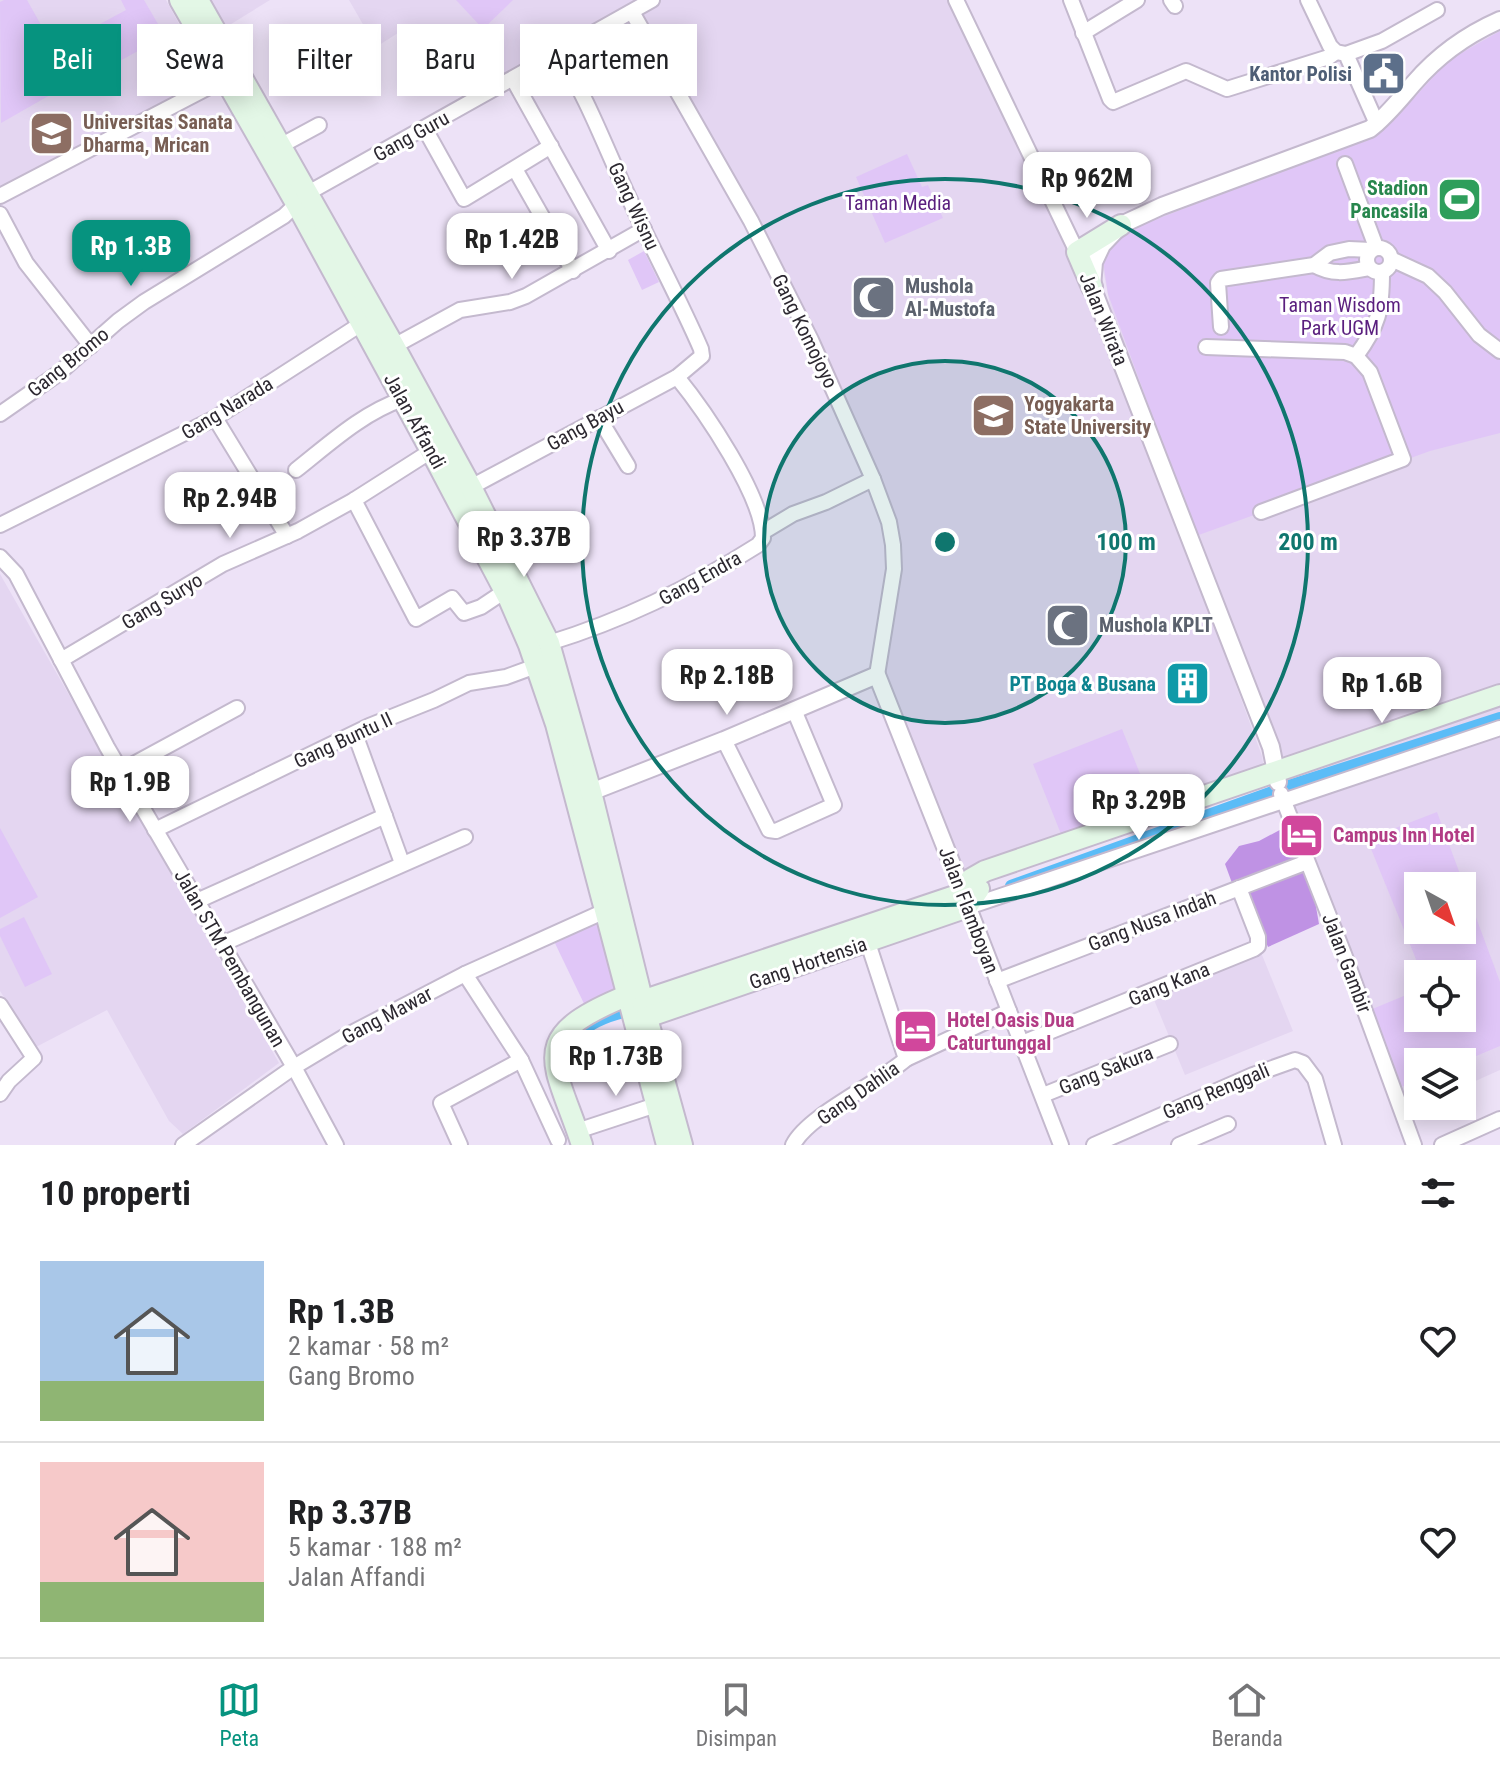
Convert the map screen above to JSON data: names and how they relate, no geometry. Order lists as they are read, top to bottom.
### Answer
{
  "streets": {
    "main road": ["Jalan Wirata", "Jalan Affandi", "Gang Hortensia"],
    "street": [
      "Gang Guru",
      "Gang Wisnu",
      "Gang Komojoyo",
      "Gang Bromo",
      "Gang Narada",
      "Gang Bayu",
      "Gang Endra",
      "Gang Suryo",
      "Gang Buntu II",
      "Jalan Flamboyan",
      "Gang Nusa Indah",
      "Jalan STM Pembangunan",
      "Jalan Gambir",
      "Gang Kana",
      "Gang Mawar",
      "Gang Sakura",
      "Gang Renggali",
      "Gang Dahlia"
    ]
  },
  "crossings": [
    ["Gang Guru", "Gang Komojoyo"],
    ["Gang Guru", "Gang Bromo"],
    ["Gang Guru", "Jalan Affandi"],
    ["Gang Wisnu", "Gang Bayu"],
    ["Jalan Wirata", "Jalan Gambir"],
    ["Gang Komojoyo", "Gang Endra"],
    ["Gang Komojoyo", "Jalan Flamboyan"],
    ["Gang Bromo", "Jalan Affandi"],
    ["Gang Narada", "Jalan Affandi"],
    ["Jalan Affandi", "Gang Bayu"],
    ["Jalan Affandi", "Gang Endra"],
    ["Jalan Affandi", "Gang Suryo"],
    ["Jalan Affandi", "Gang Buntu II"],
    ["Jalan Affandi", "Gang Hortensia"],
    ["Jalan Affandi", "Gang Mawar"],
    ["Gang Suryo", "Jalan STM Pembangunan"],
    ["Gang Buntu II", "Jalan STM Pembangunan"],
    ["Jalan Flamboyan", "Gang Nusa Indah"],
    ["Jalan Flamboyan", "Gang Hortensia"],
    ["Jalan Flamboyan", "Gang Kana"],
    ["Jalan Flamboyan", "Gang Sakura"],
    ["Gang Nusa Indah", "Jalan Gambir"],
    ["Gang Nusa Indah", "Gang Kana"],
    ["Jalan STM Pembangunan", "Gang Mawar"],
    ["Gang Hortensia", "Gang Dahlia"]
  ],
  "parks": ["Taman Media", "Taman Wisdom Park UGM"],
  "places": {
    "public building": ["Kantor Polisi"],
    "school or university": ["Universitas Sanata Dharma, Mrican", "Yogyakarta State University"],
    "sports": ["Stadion Pancasila"],
    "mosque": ["Mushola Al-Mustofa", "Mushola KPLT"],
    "building": ["PT Boga & Busana"],
    "hotel": ["Campus Inn Hotel", "Hotel Oasis Dua Caturtunggal"]
  },
  "north": "bottom right",
  "page": {
    "chip": [
      "Beli",
      "Sewa",
      "Filter",
      "Baru",
      "Apartemen"
    ],
    "price": [
      "Rp 962M",
      "Rp 1.42B",
      "Rp 1.3B",
      "Rp 2.94B",
      "Rp 3.37B",
      "Rp 2.18B",
      "Rp 1.6B",
      "Rp 1.9B",
      "Rp 3.29B",
      "Rp 1.73B"
    ],
    "heading": "10 properti",
    "list": [
      {
        "name": "Rp 1.3B",
        "note": "2 kamar · 58 m² · Gang Bromo"
      },
      {
        "name": "Rp 3.37B",
        "note": "5 kamar · 188 m² · Jalan Affandi"
      }
    ],
    "tabs": ["Peta", "Disimpan", "Beranda"]
  },
  "rings": ["100 m", "200 m"]
}
